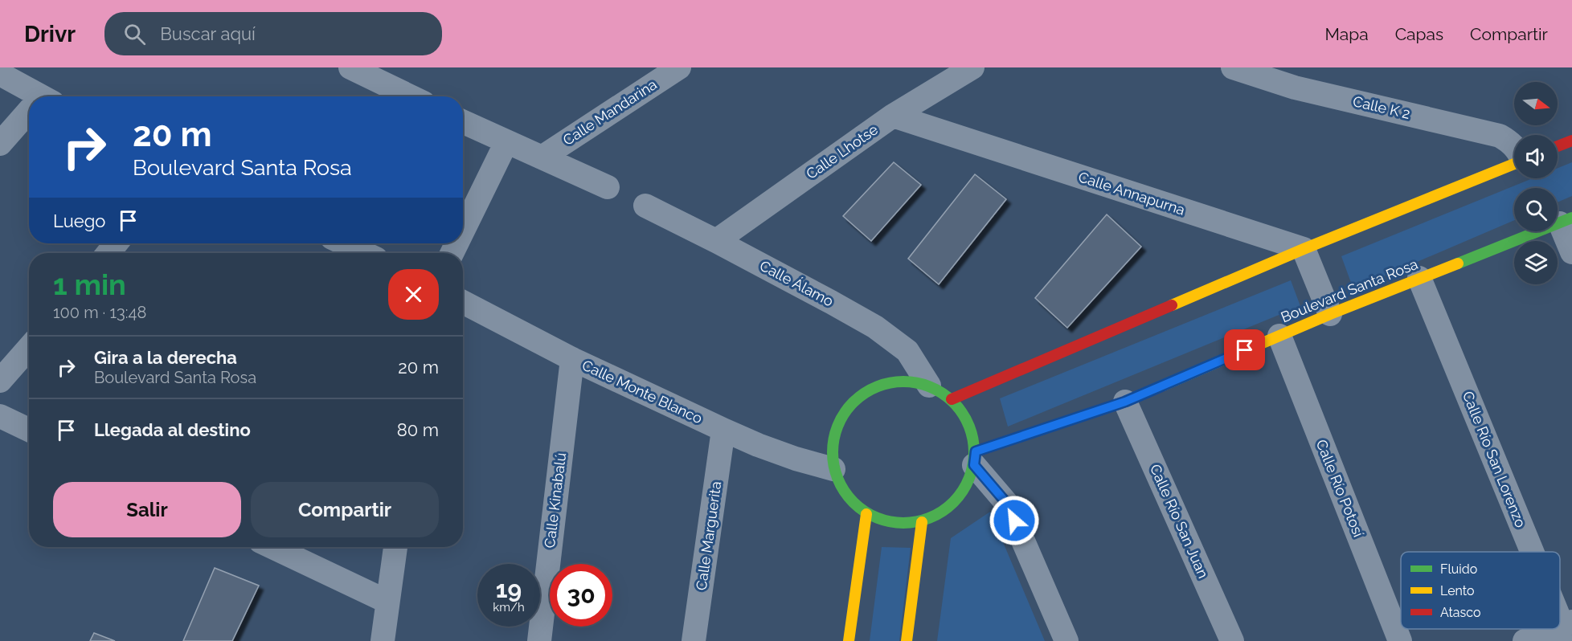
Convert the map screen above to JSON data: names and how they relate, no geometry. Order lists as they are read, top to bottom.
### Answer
{
  "streets": {
    "street": [
      "Calle K 2",
      "Calle Mandarina",
      "Calle Lhotse",
      "Calle Annapurna",
      "Calle Álamo",
      "Boulevard Santa Rosa",
      "Calle Monte Blanco",
      "Calle Río San Lorenzo",
      "Calle Río Potosí",
      "Calle Kinabalú",
      "Calle Río San Juan",
      "Calle Marguerita"
    ]
  },
  "crossings": [
    ["Calle Lhotse", "Calle Annapurna"],
    ["Calle Lhotse", "Calle Álamo"],
    ["Calle Álamo", "Boulevard Santa Rosa"],
    ["Calle Álamo", "Calle Monte Blanco"],
    ["Boulevard Santa Rosa", "Calle Monte Blanco"],
    ["Boulevard Santa Rosa", "Calle Río San Lorenzo"],
    ["Boulevard Santa Rosa", "Calle Río Potosí"],
    ["Boulevard Santa Rosa", "Calle Río San Juan"],
    ["Calle Monte Blanco", "Calle Kinabalú"],
    ["Calle Monte Blanco", "Calle Marguerita"]
  ],
  "legend": ["Fluido", "Lento", "Atasco"],
  "north": "right",
  "page": {
    "header": "Drivr",
    "search": "Buscar aquí",
    "nav": ["Mapa", "Capas", "Compartir"],
    "turn": ["20 m", "Boulevard Santa Rosa"],
    "then": "Luego",
    "heading": ["1 min", "100 m · 13:48"],
    "list": [
      {
        "name": "Gira a la derecha",
        "note": "Boulevard Santa Rosa",
        "value": "20 m"
      },
      {
        "name": "Llegada al destino",
        "value": "80 m"
      }
    ],
    "buttons": ["Salir", "Compartir"],
    "speed": "19 km/h",
    "limit": "30"
  }
}
